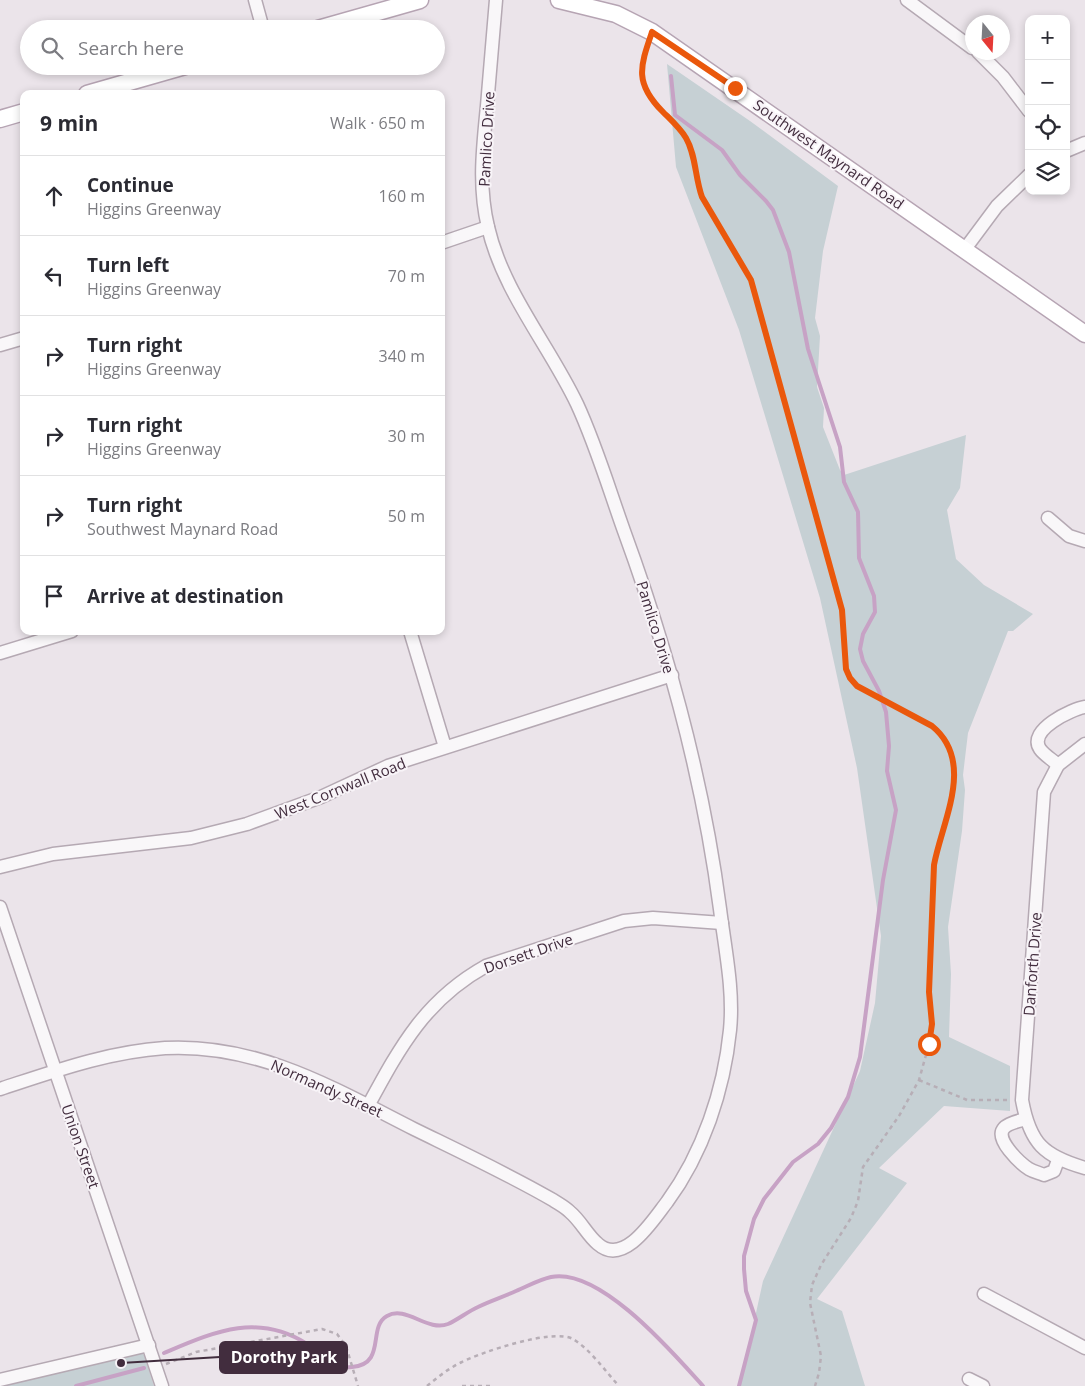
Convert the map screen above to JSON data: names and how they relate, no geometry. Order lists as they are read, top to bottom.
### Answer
{
  "streets": {
    "main road": ["Southwest Maynard Road"],
    "street": [
      "Pamlico Drive",
      "West Cornwall Road",
      "Dorsett Drive",
      "Danforth Drive",
      "Normandy Street",
      "Union Street"
    ]
  },
  "crossings": [
    ["Pamlico Drive", "West Cornwall Road"],
    ["Pamlico Drive", "Dorsett Drive"],
    ["Pamlico Drive", "Normandy Street"],
    ["Dorsett Drive", "Normandy Street"],
    ["Normandy Street", "Union Street"]
  ],
  "places": ["Dorothy Park"],
  "north": "bottom",
  "page": {
    "map_buttons": ["+", "−"],
    "search": "Search here",
    "heading": ["9 min", "Walk · 650 m"],
    "list": [
      ["Continue", "Higgins Greenway", "160 m"],
      ["Turn left", "Higgins Greenway", "70 m"],
      ["Turn right", "Higgins Greenway", "340 m"],
      ["Turn right", "Higgins Greenway", "30 m"],
      ["Turn right", "Southwest Maynard Road", "50 m"],
      "Arrive at destination"
    ]
  }
}
